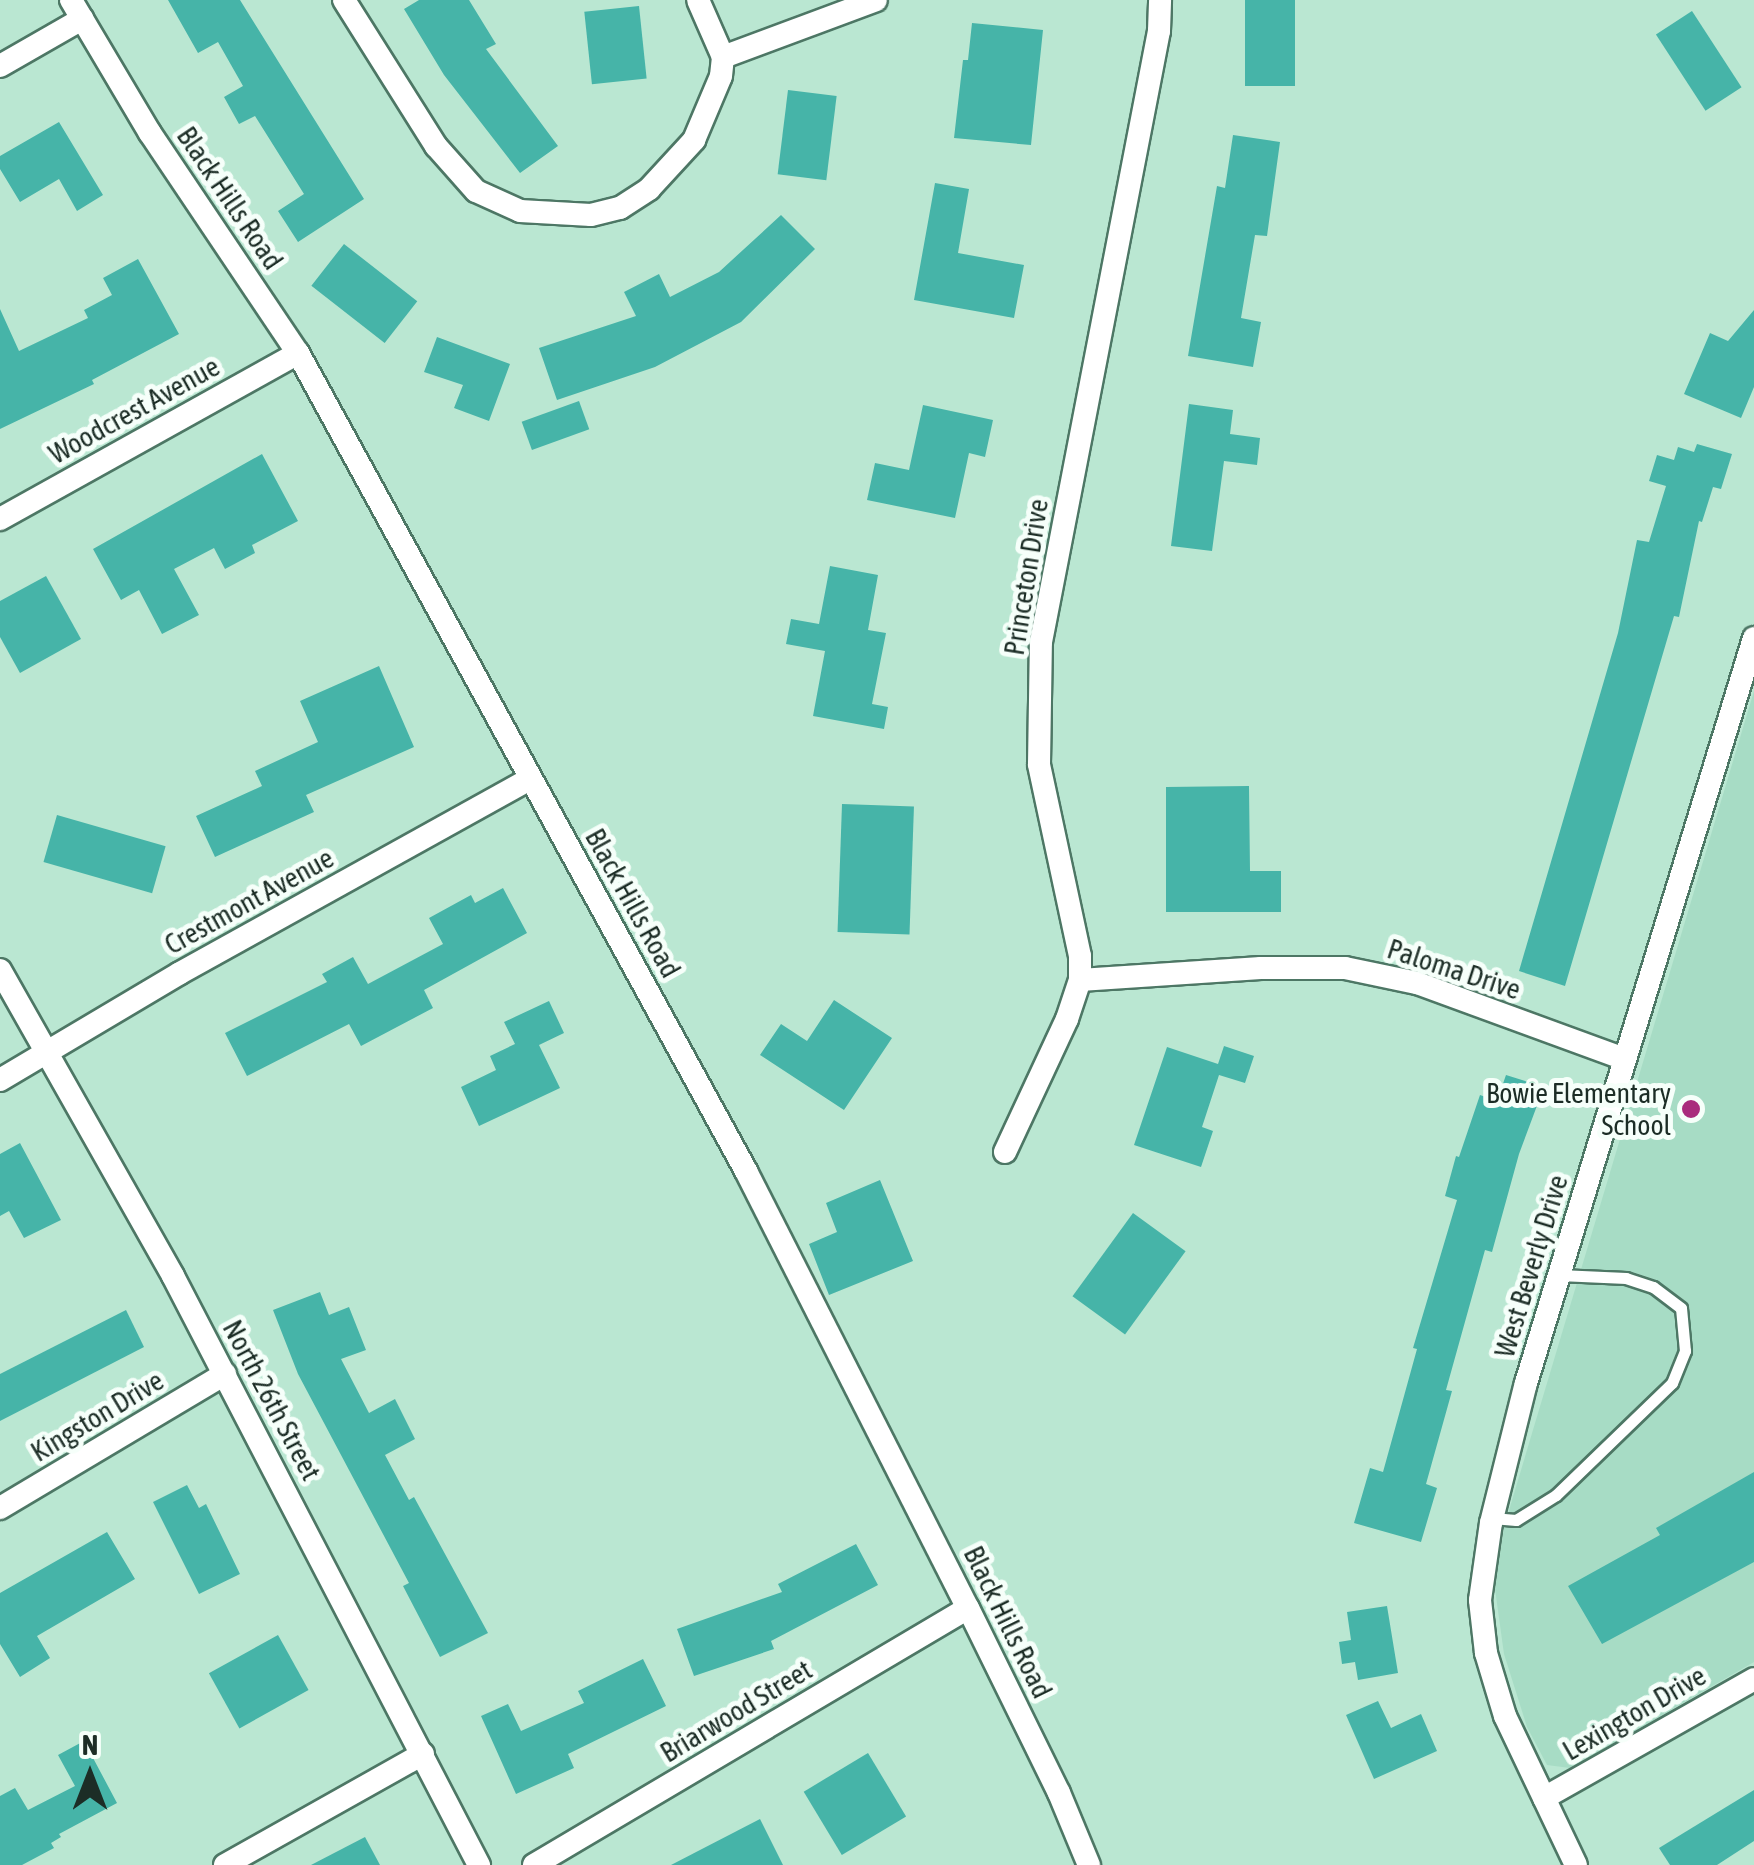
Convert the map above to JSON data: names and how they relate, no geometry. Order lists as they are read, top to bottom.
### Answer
{
  "streets": {
    "street": [
      "Black Hills Road",
      "Woodcrest Avenue",
      "Princeton Drive",
      "Crestmont Avenue",
      "Paloma Drive",
      "West Beverly Drive",
      "North 26th Street",
      "Kingston Drive",
      "Briarwood Street",
      "Lexington Drive"
    ]
  },
  "crossings": [
    ["Black Hills Road", "Woodcrest Avenue"],
    ["Black Hills Road", "Crestmont Avenue"],
    ["Black Hills Road", "Briarwood Street"],
    ["Princeton Drive", "Paloma Drive"],
    ["Crestmont Avenue", "North 26th Street"],
    ["Paloma Drive", "West Beverly Drive"],
    ["West Beverly Drive", "Lexington Drive"],
    ["North 26th Street", "Kingston Drive"]
  ],
  "places": ["Bowie Elementary School"],
  "north": "top"
}
